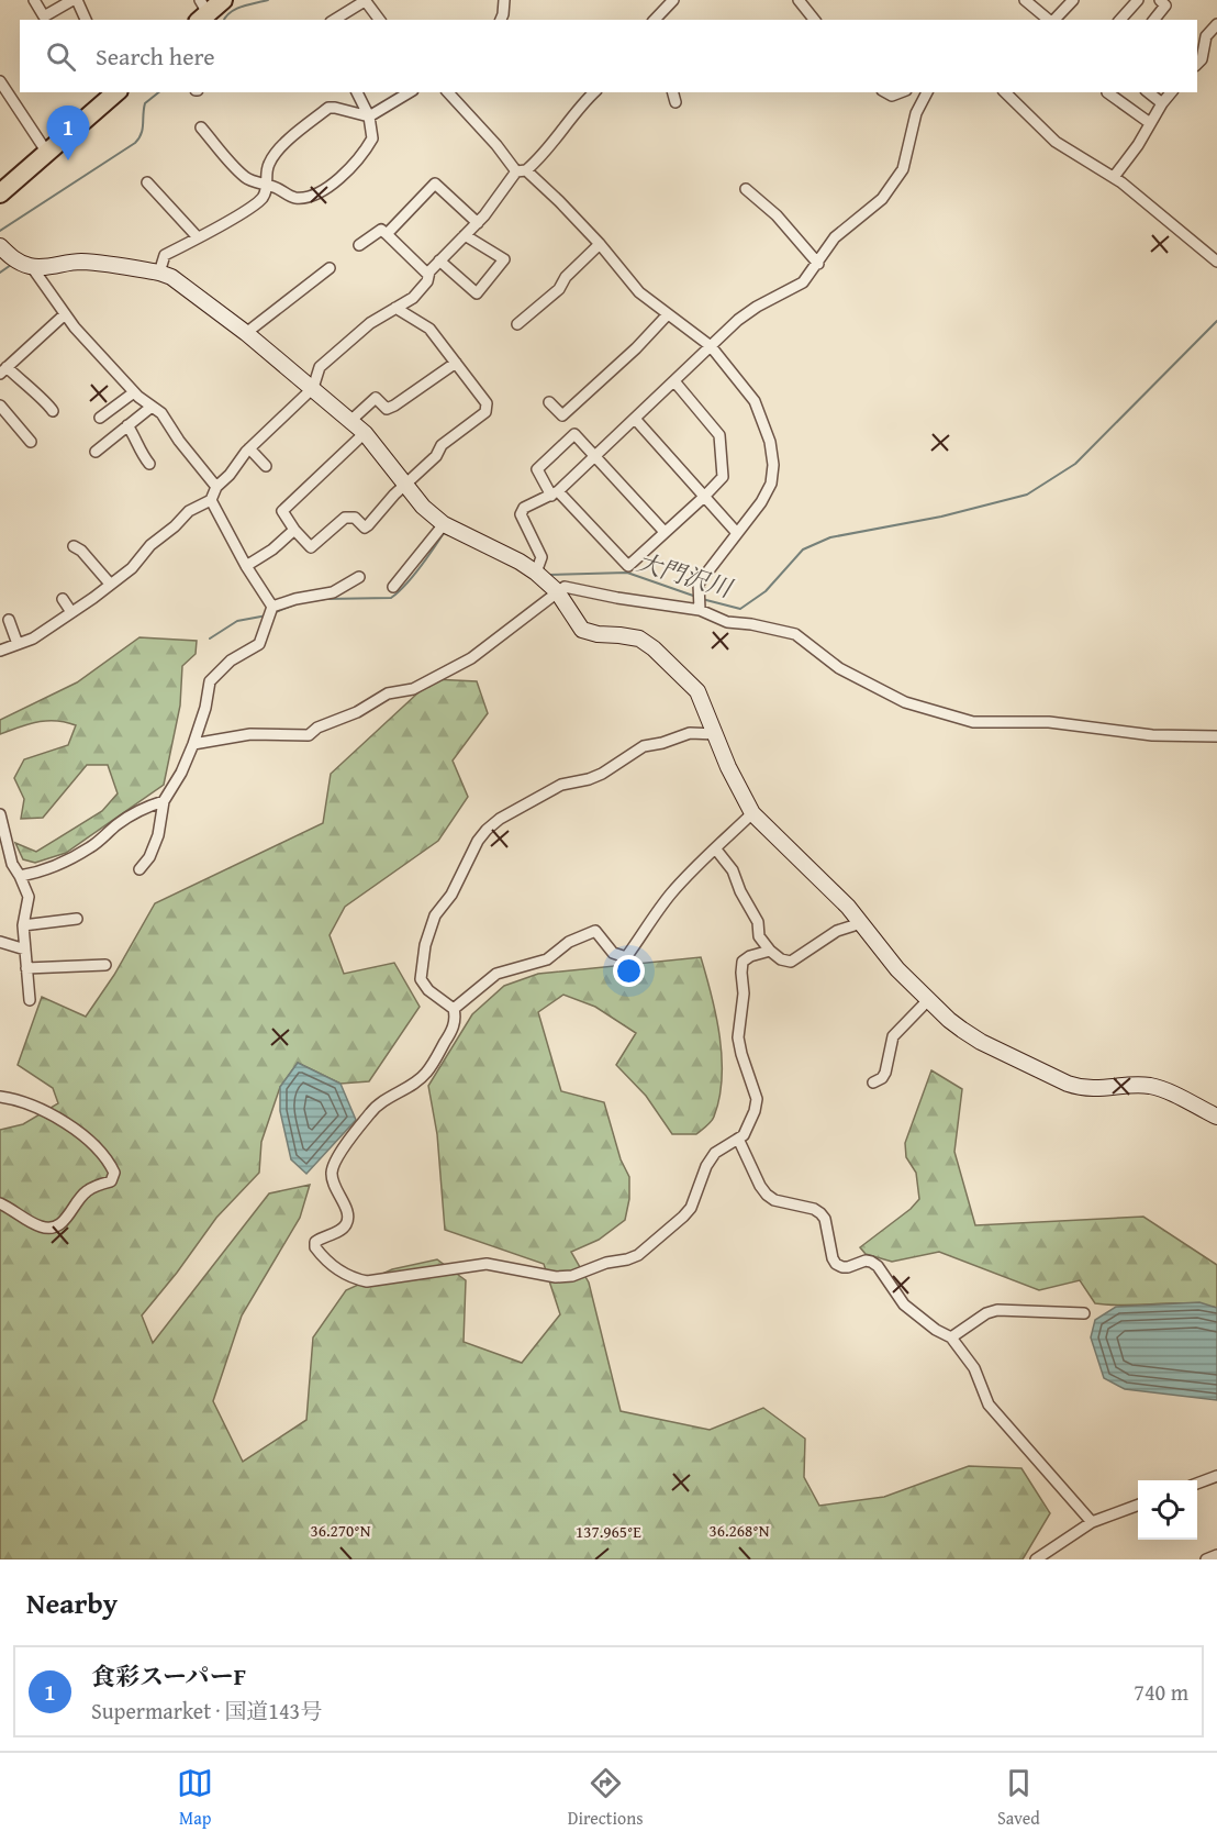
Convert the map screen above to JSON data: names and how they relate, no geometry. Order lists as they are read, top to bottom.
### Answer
{
  "water": ["大門沢川"],
  "page": {
    "search": "Search here",
    "pins": "1",
    "heading": "Nearby",
    "list": [
      {
        "mark": "1",
        "name": "食彩スーパーF",
        "note": "Supermarket · 国道143号",
        "value": "740 m"
      }
    ],
    "nav": ["Map", "Directions", "Saved"]
  },
  "coordinates": ["36.270°N", "36.268°N", "137.965°E"]
}
